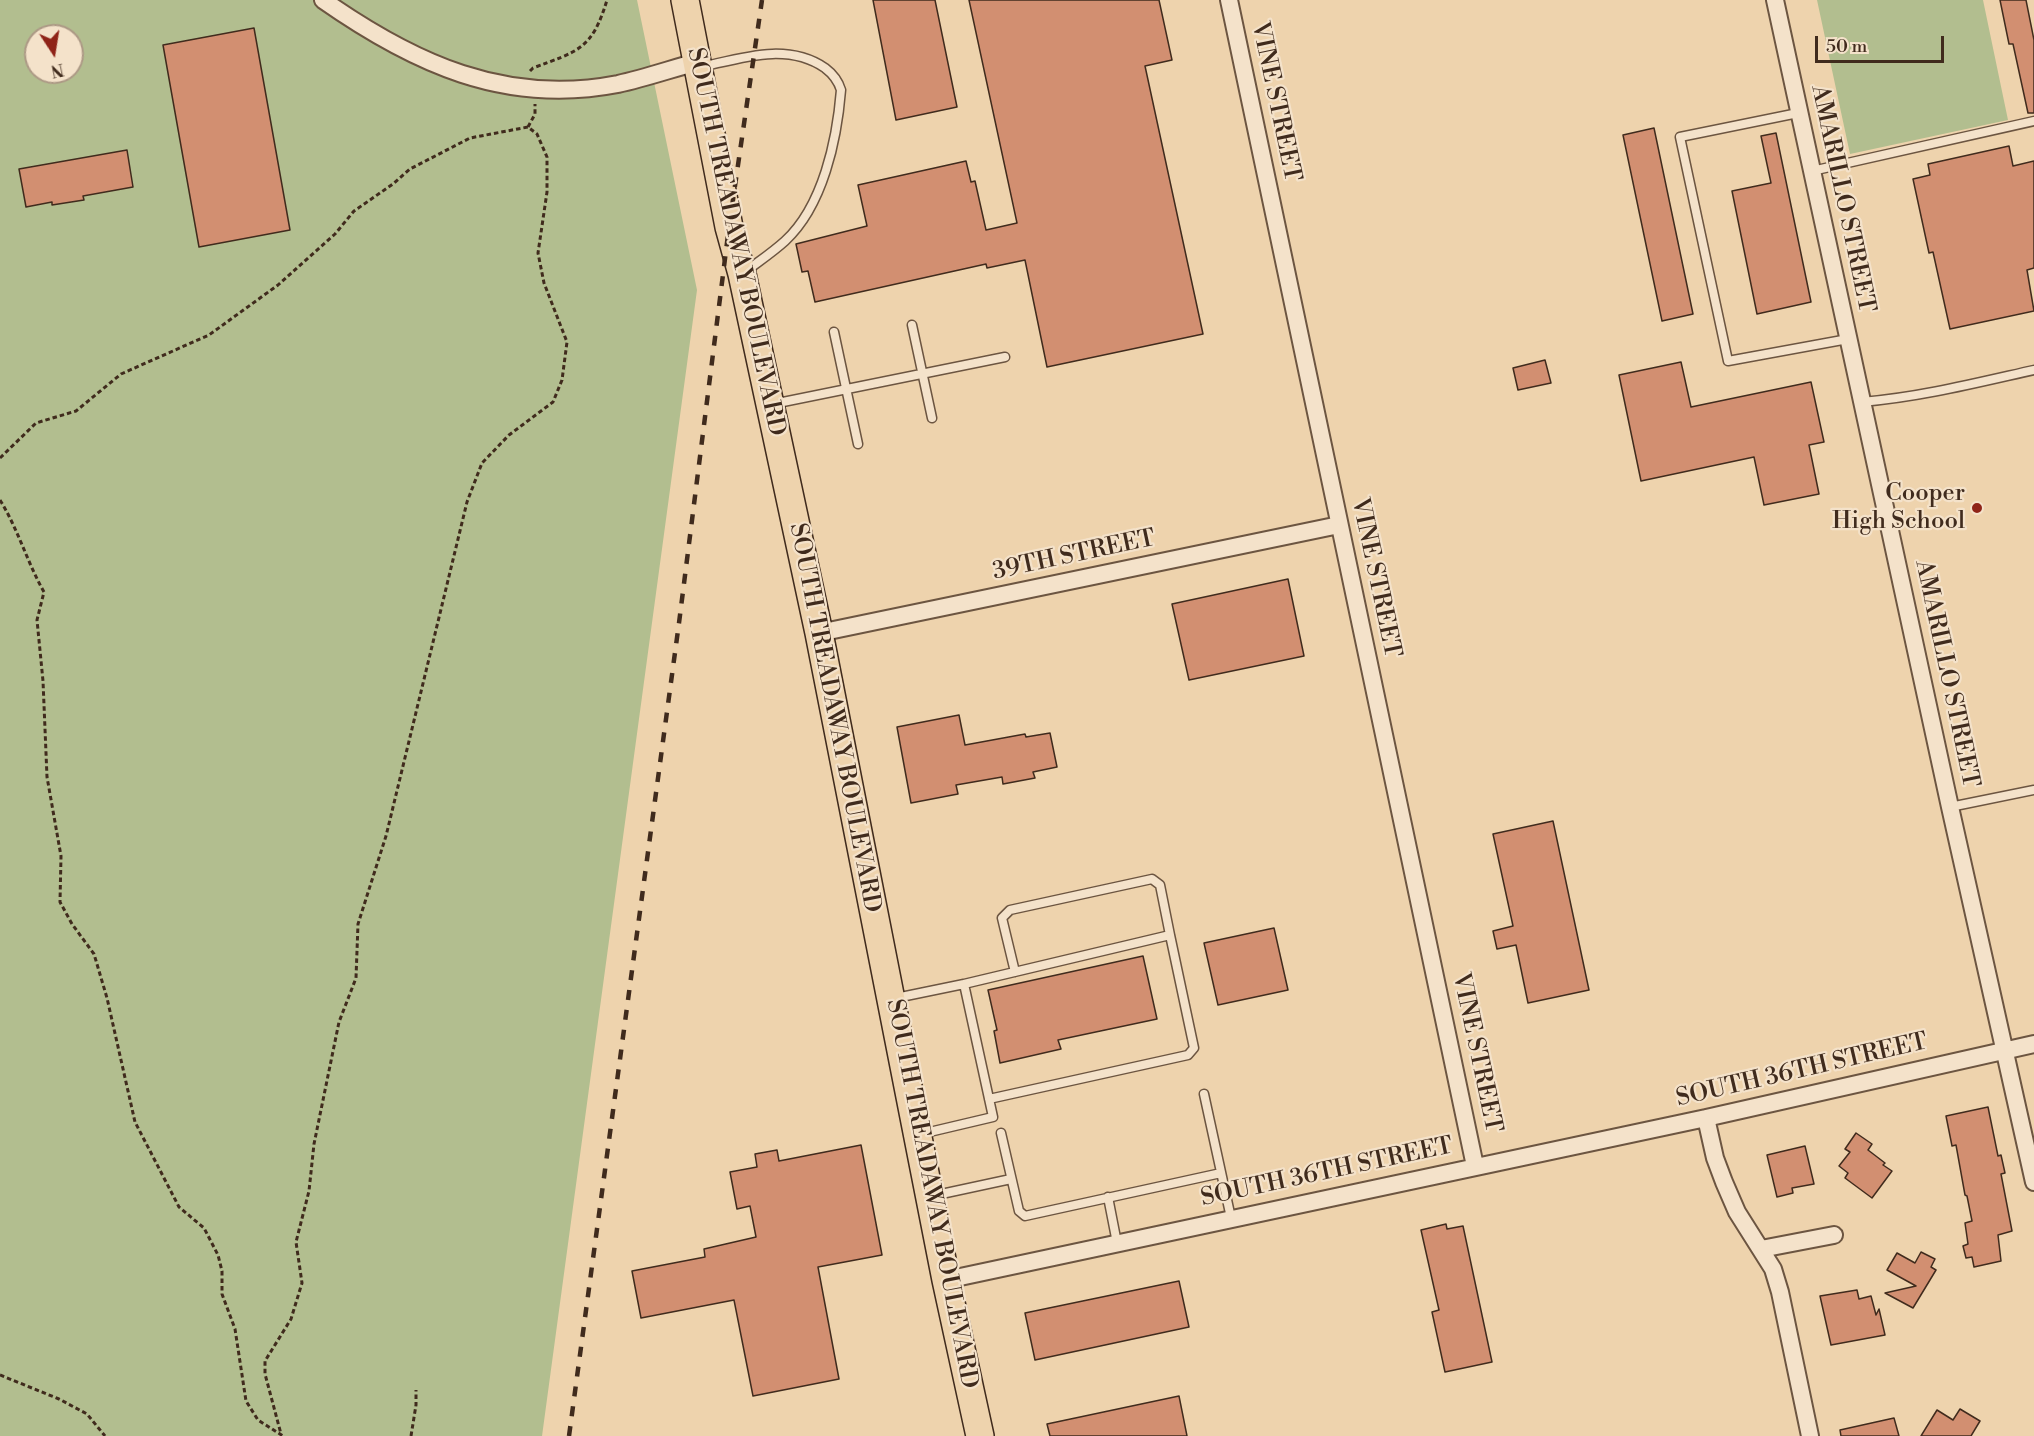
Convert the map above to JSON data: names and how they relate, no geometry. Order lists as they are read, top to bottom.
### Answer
{
  "streets": {
    "main road": ["SOUTH TREADAWAY BOULEVARD"],
    "street": [
      "VINE STREET",
      "AMARILLO STREET",
      "39TH STREET",
      "SOUTH 36TH STREET"
    ]
  },
  "crossings": [
    ["VINE STREET", "39TH STREET"],
    ["VINE STREET", "SOUTH 36TH STREET"],
    ["AMARILLO STREET", "SOUTH 36TH STREET"],
    ["SOUTH TREADAWAY BOULEVARD", "39TH STREET"],
    ["SOUTH TREADAWAY BOULEVARD", "SOUTH 36TH STREET"]
  ],
  "places": ["Cooper High School"],
  "scale_bar": "50 m",
  "north": "bottom"
}
